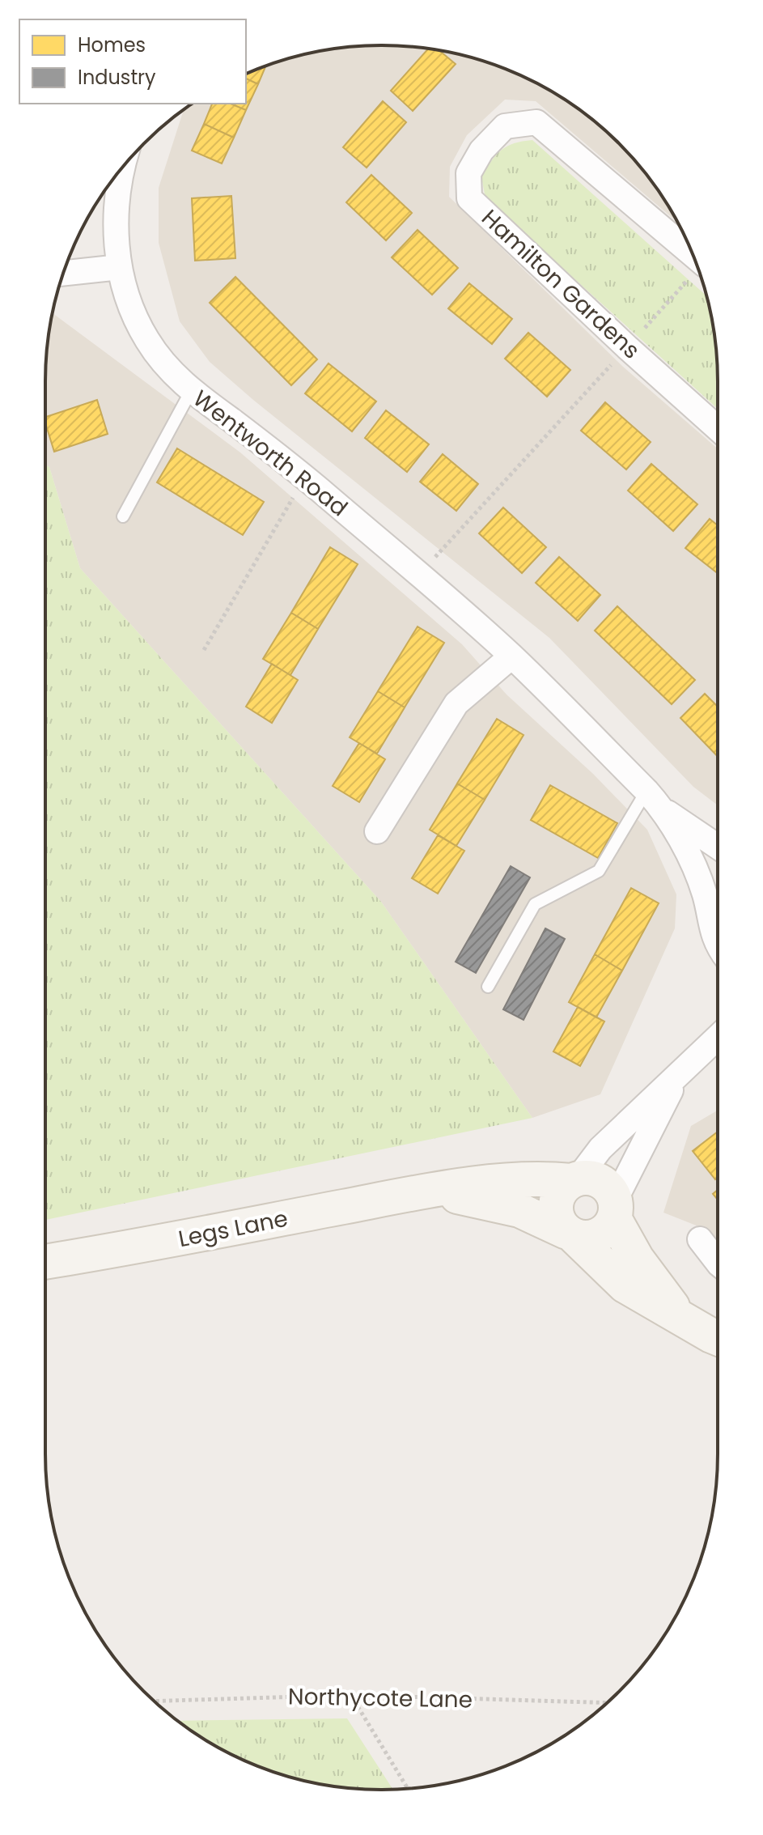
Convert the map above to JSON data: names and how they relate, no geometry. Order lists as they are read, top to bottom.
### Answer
{
  "streets": {
    "street": ["Hamilton Gardens", "Wentworth Road", "Legs Lane"],
    "path": ["Northycote Lane"]
  },
  "legend": ["Homes", "Industry"]
}
